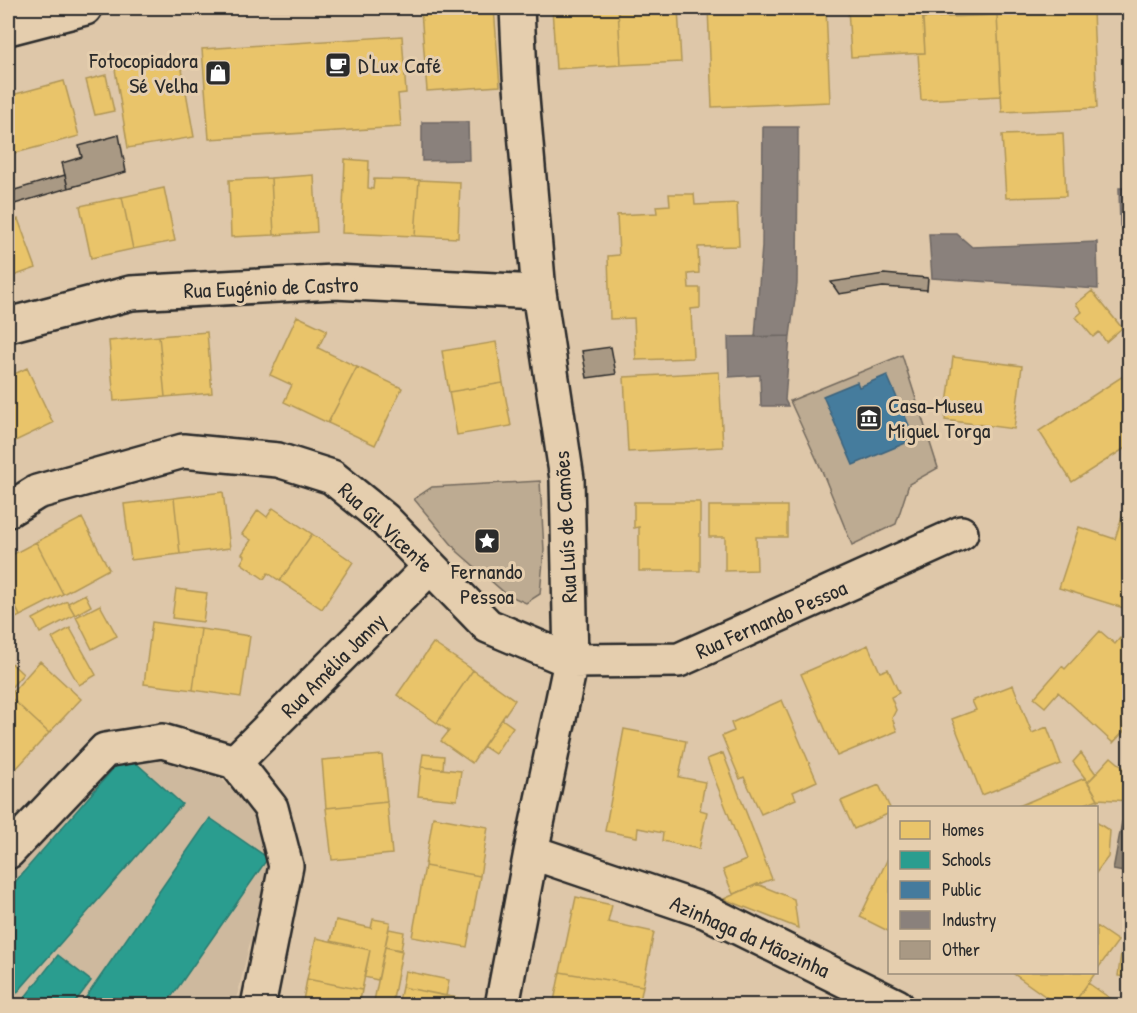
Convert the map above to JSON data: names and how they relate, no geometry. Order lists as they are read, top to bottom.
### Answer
{
  "streets": {
    "street": [
      "Rua Eugénio de Castro",
      "Rua Gil Vicente",
      "Rua Luís de Camões",
      "Rua Fernando Pessoa",
      "Rua Amélia Janny",
      "Azinhaga da Mãozinha"
    ]
  },
  "crossings": [
    ["Rua Eugénio de Castro", "Rua Luís de Camões"],
    ["Rua Gil Vicente", "Rua Luís de Camões"],
    ["Rua Gil Vicente", "Rua Fernando Pessoa"],
    ["Rua Gil Vicente", "Rua Amélia Janny"],
    ["Rua Luís de Camões", "Rua Fernando Pessoa"],
    ["Rua Luís de Camões", "Azinhaga da Mãozinha"]
  ],
  "places": {
    "cafe": ["D'Lux Café"],
    "shop": ["Fotocopiadora Sé Velha"],
    "museum": ["Casa-Museu Miguel Torga"],
    "place": ["Fernando Pessoa"]
  },
  "legend": [
    "Homes",
    "Schools",
    "Public",
    "Industry",
    "Other"
  ]
}
